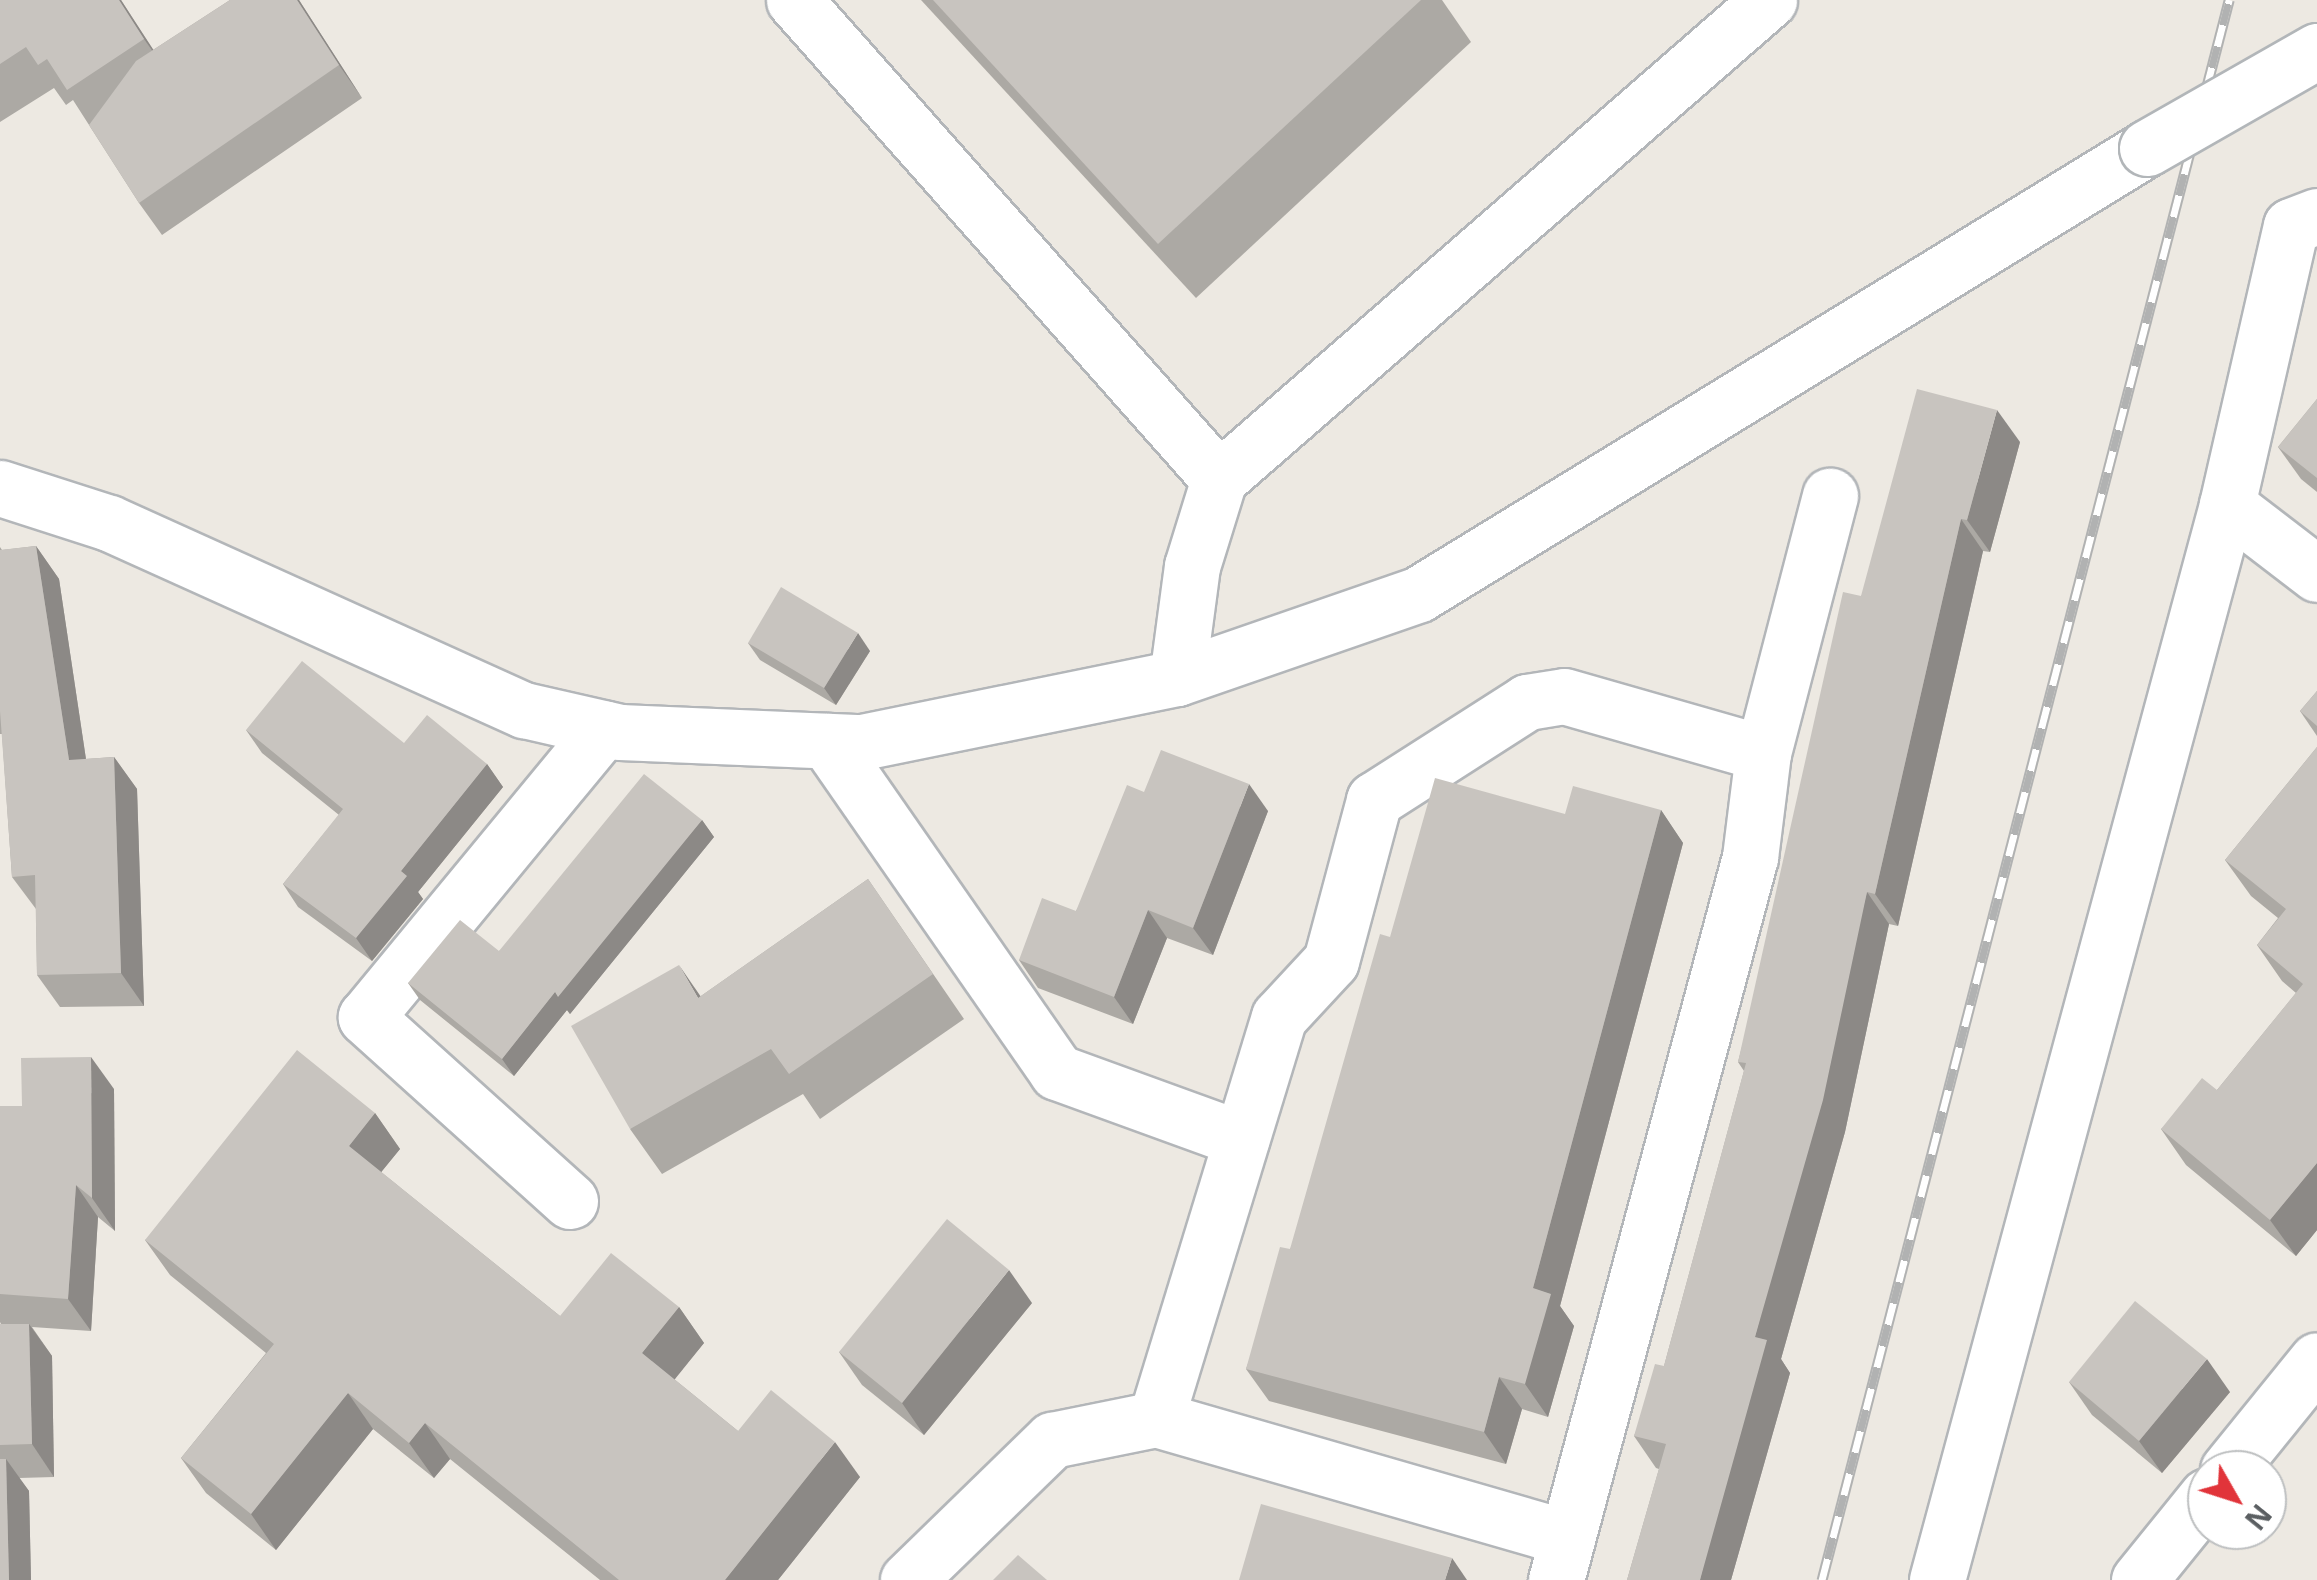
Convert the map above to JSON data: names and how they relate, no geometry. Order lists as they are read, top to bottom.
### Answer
{
  "north": "bottom right"
}
